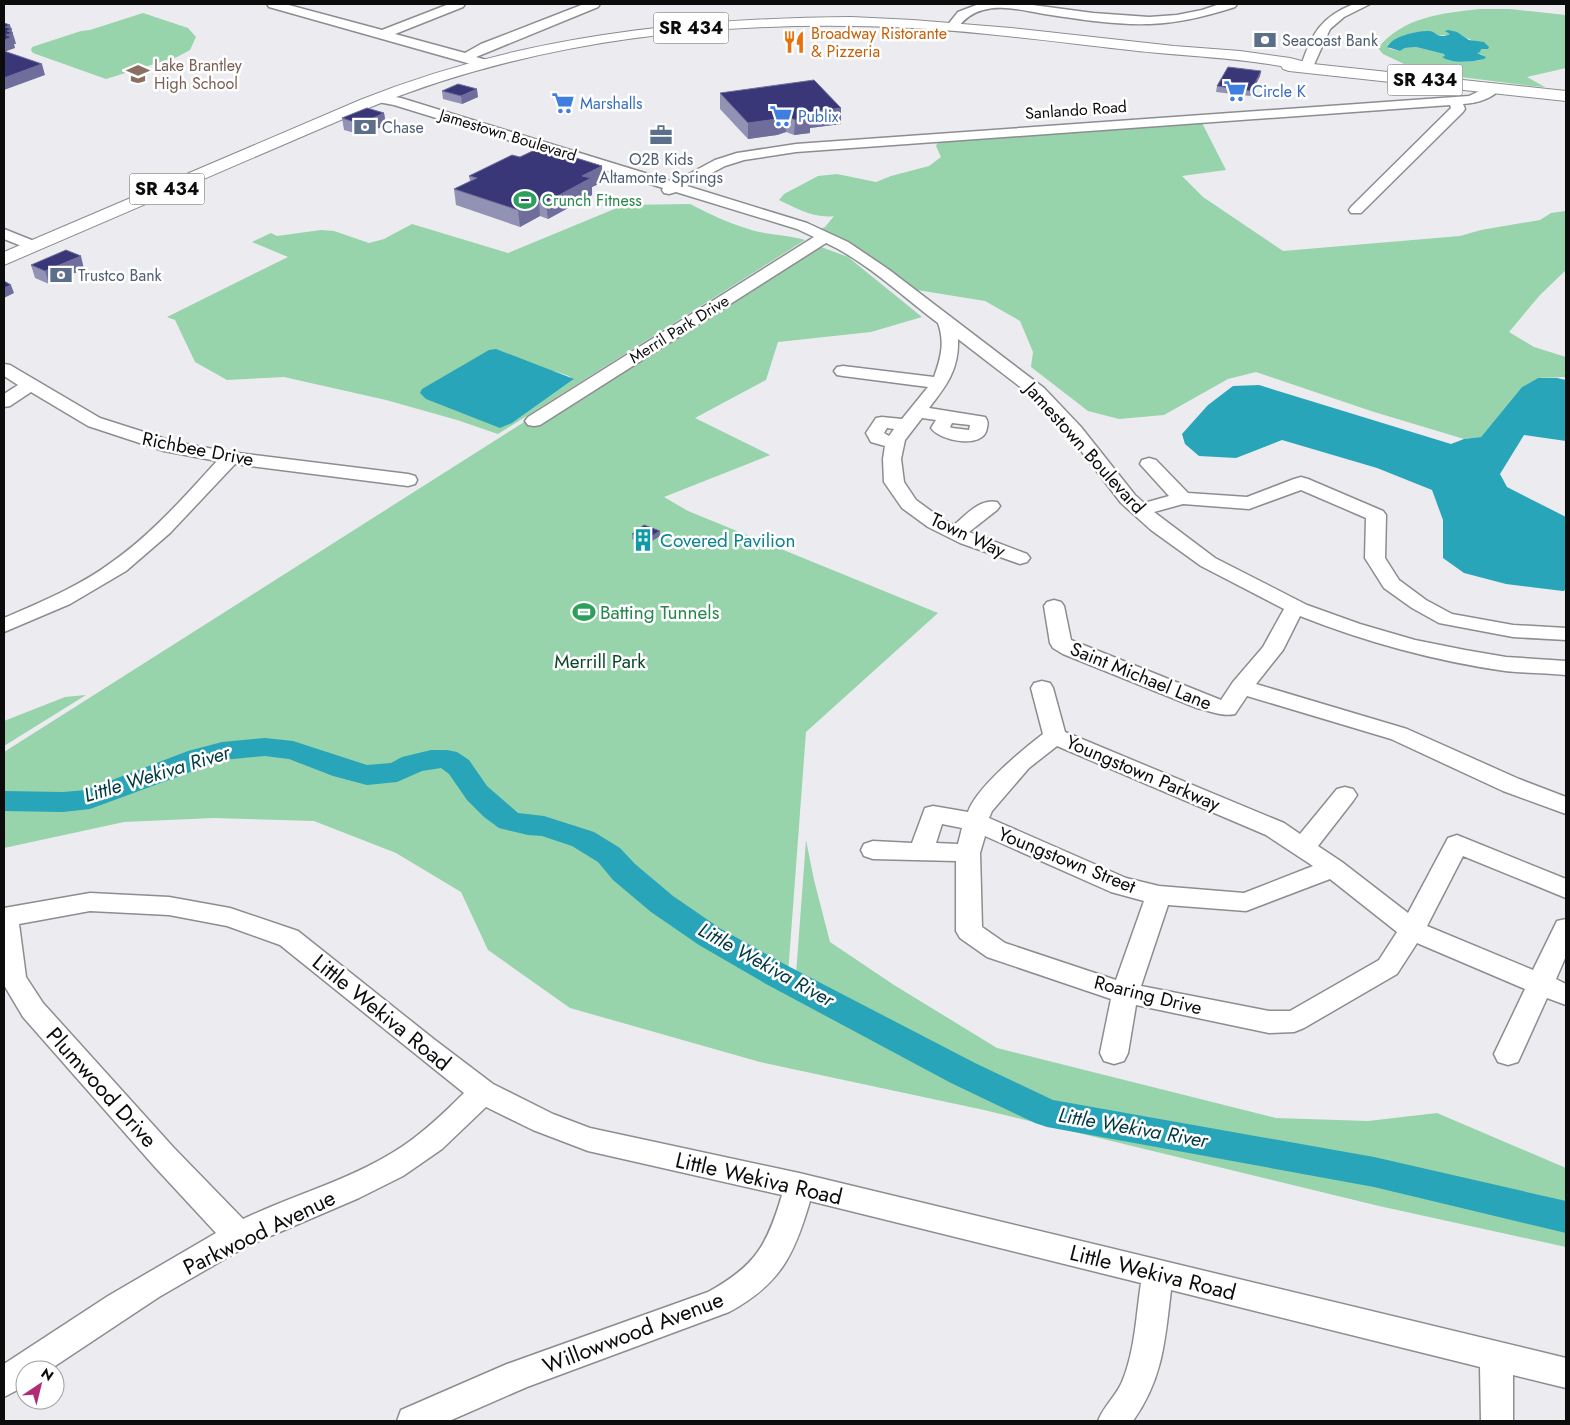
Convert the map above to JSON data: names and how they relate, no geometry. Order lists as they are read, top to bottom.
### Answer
{
  "streets": {
    "main road": ["SR 434"],
    "street": [
      "Sanlando Road",
      "Jamestown Boulevard",
      "Merril Park Drive",
      "Richbee Drive",
      "Town Way",
      "Saint Michael Lane",
      "Youngstown Parkway",
      "Youngstown Street",
      "Roaring Drive",
      "Little Wekiva Road",
      "Plumwood Drive",
      "Parkwood Avenue",
      "Willowwood Avenue"
    ]
  },
  "crossings": [
    ["SR 434", "Sanlando Road"],
    ["SR 434", "Jamestown Boulevard"],
    ["Sanlando Road", "Jamestown Boulevard"],
    ["Jamestown Boulevard", "Merril Park Drive"],
    ["Jamestown Boulevard", "Town Way"],
    ["Jamestown Boulevard", "Saint Michael Lane"],
    ["Youngstown Parkway", "Youngstown Street"],
    ["Youngstown Parkway", "Roaring Drive"],
    ["Youngstown Street", "Roaring Drive"],
    ["Little Wekiva Road", "Plumwood Drive"],
    ["Little Wekiva Road", "Parkwood Avenue"],
    ["Little Wekiva Road", "Willowwood Avenue"],
    ["Plumwood Drive", "Parkwood Avenue"]
  ],
  "water": ["Little Wekiva River"],
  "parks": ["Merrill Park"],
  "places": {
    "bank": ["Seacoast Bank", "Chase", "Trustco Bank"],
    "restaurant": ["Broadway Ristorante & Pizzeria"],
    "school or university": ["Lake Brantley High School"],
    "supermarket": ["Circle K", "Marshalls", "Publix"],
    "office": ["O2B Kids Altamonte Springs"],
    "sports": ["Crunch Fitness", "Batting Tunnels"],
    "building": ["Covered Pavilion"]
  },
  "north": "top right"
}
